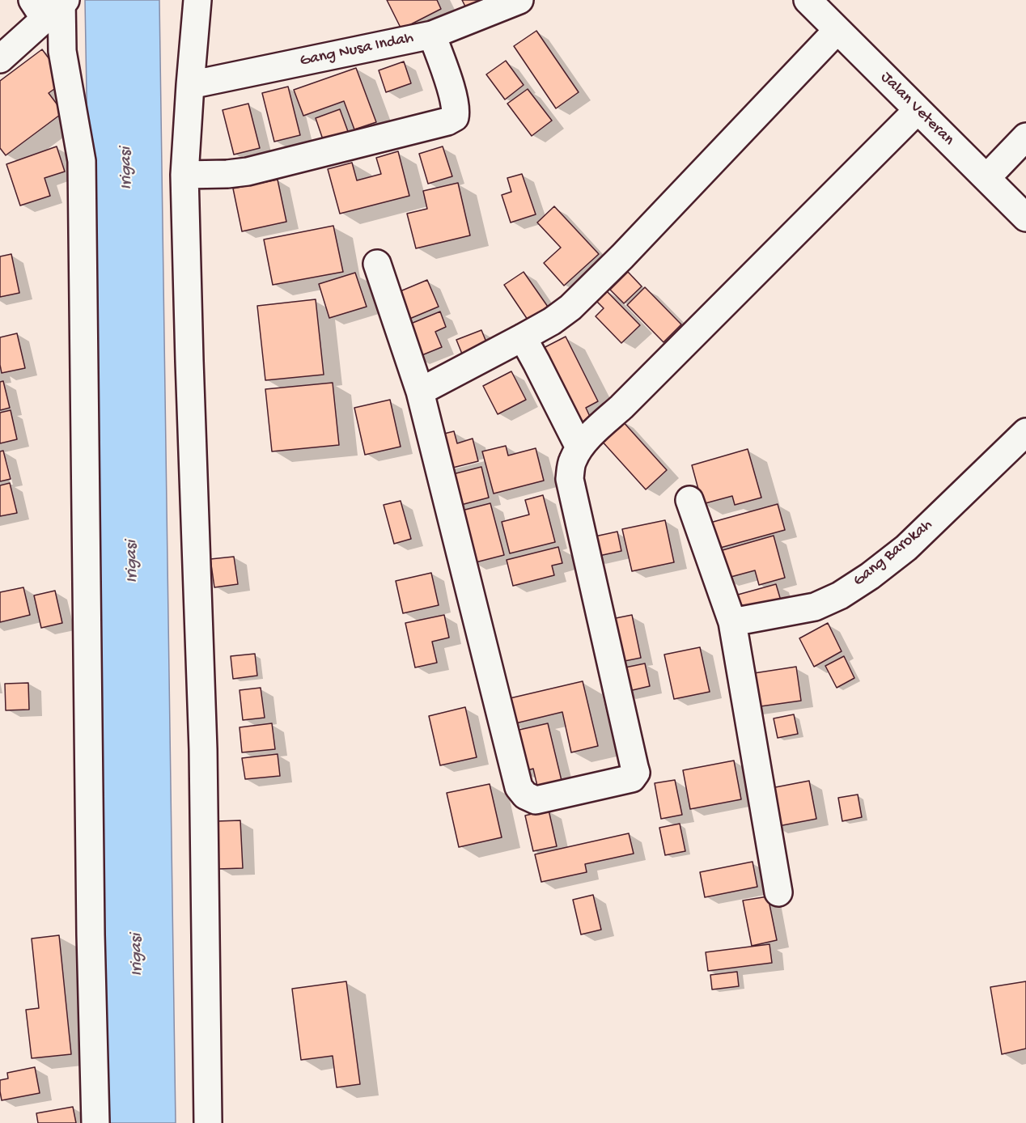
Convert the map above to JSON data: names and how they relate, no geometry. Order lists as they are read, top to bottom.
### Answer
{
  "streets": {
    "street": ["Gang Nusa Indah", "Jalan Veteran", "Gang Barokah"]
  },
  "water": ["Irigasi"]
}
